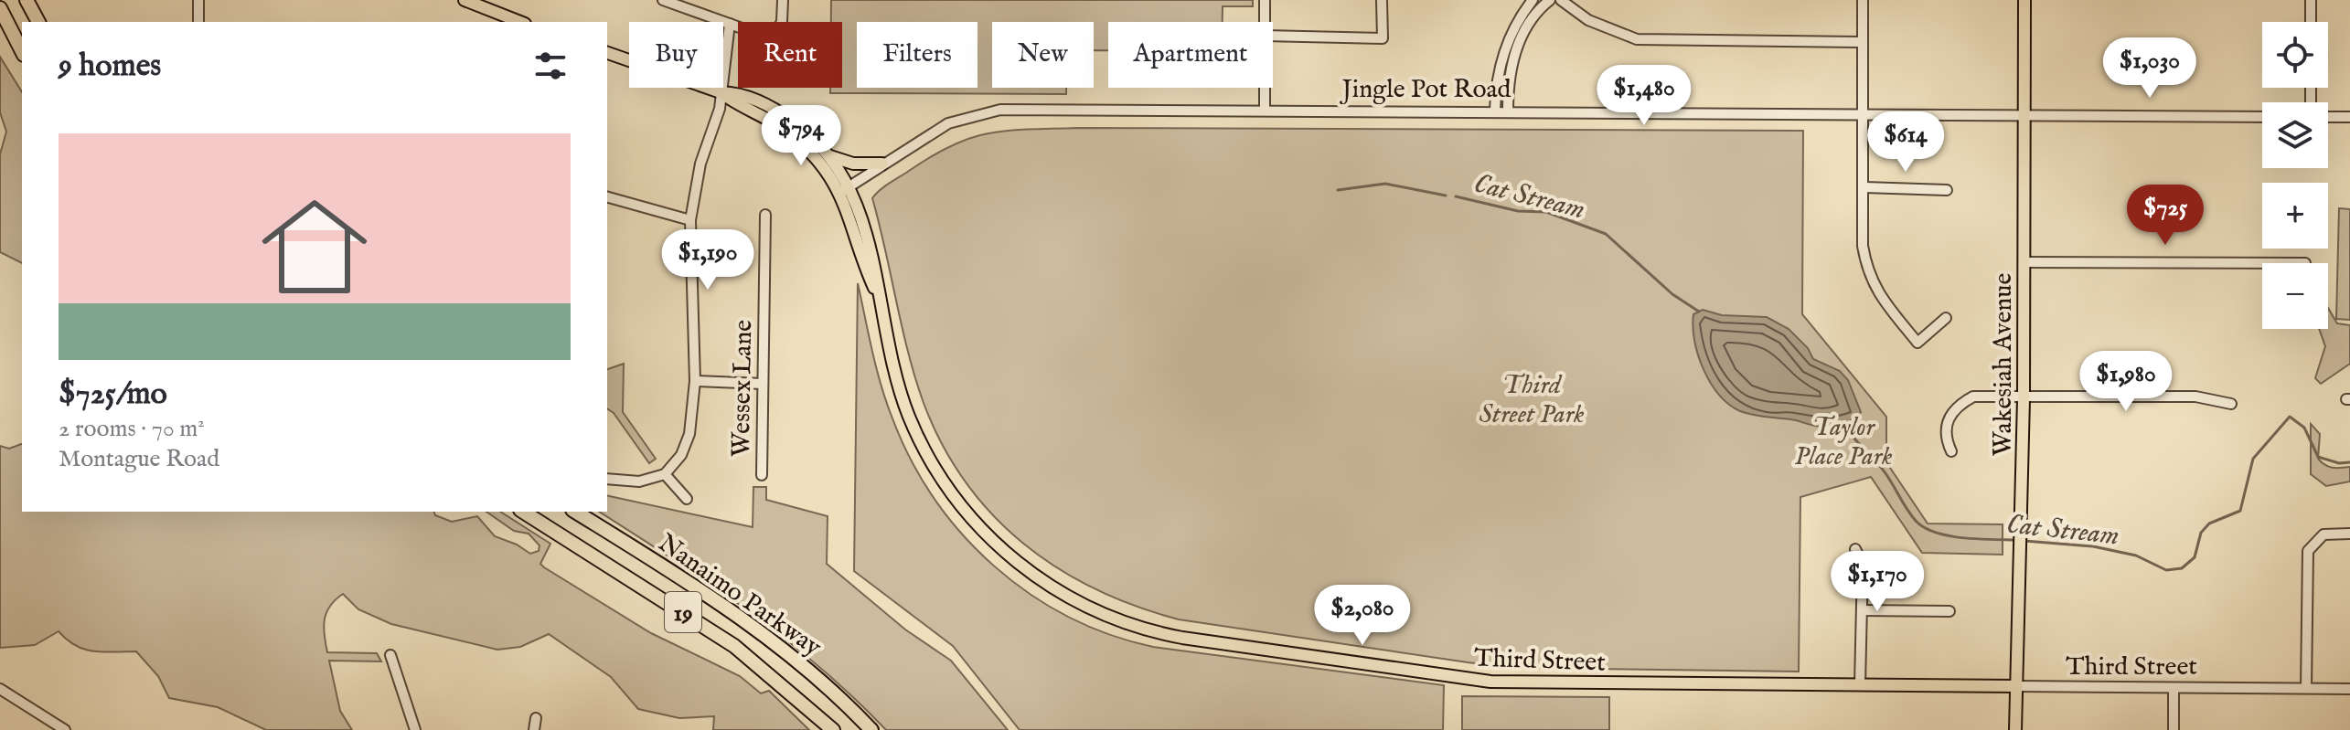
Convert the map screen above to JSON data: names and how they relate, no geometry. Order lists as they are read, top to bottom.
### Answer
{
  "streets": {
    "highway": ["Nanaimo Parkway", "19"],
    "main road": ["Wakesiah Avenue", "Third Street"],
    "street": ["Jingle Pot Road", "Wessex Lane"]
  },
  "crossings": [
    ["Jingle Pot Road", "Wakesiah Avenue"],
    ["Jingle Pot Road", "Third Street"],
    ["Wakesiah Avenue", "Third Street"]
  ],
  "water": ["Cat Stream"],
  "parks": ["Third Street Park", "Taylor Place Park"],
  "page": {
    "map_buttons": ["+", "−"],
    "chip": [
      "Buy",
      "Rent",
      "Filters",
      "New",
      "Apartment"
    ],
    "heading": "9 homes",
    "price": [
      "$1,030",
      "$1,480",
      "$794",
      "$614",
      "$725",
      "$1,190",
      "$1,980",
      "$1,170",
      "$2,080"
    ],
    "list": [
      {
        "name": "$725/mo",
        "note": "2 rooms · 70 m² · Montague Road"
      }
    ]
  }
}
